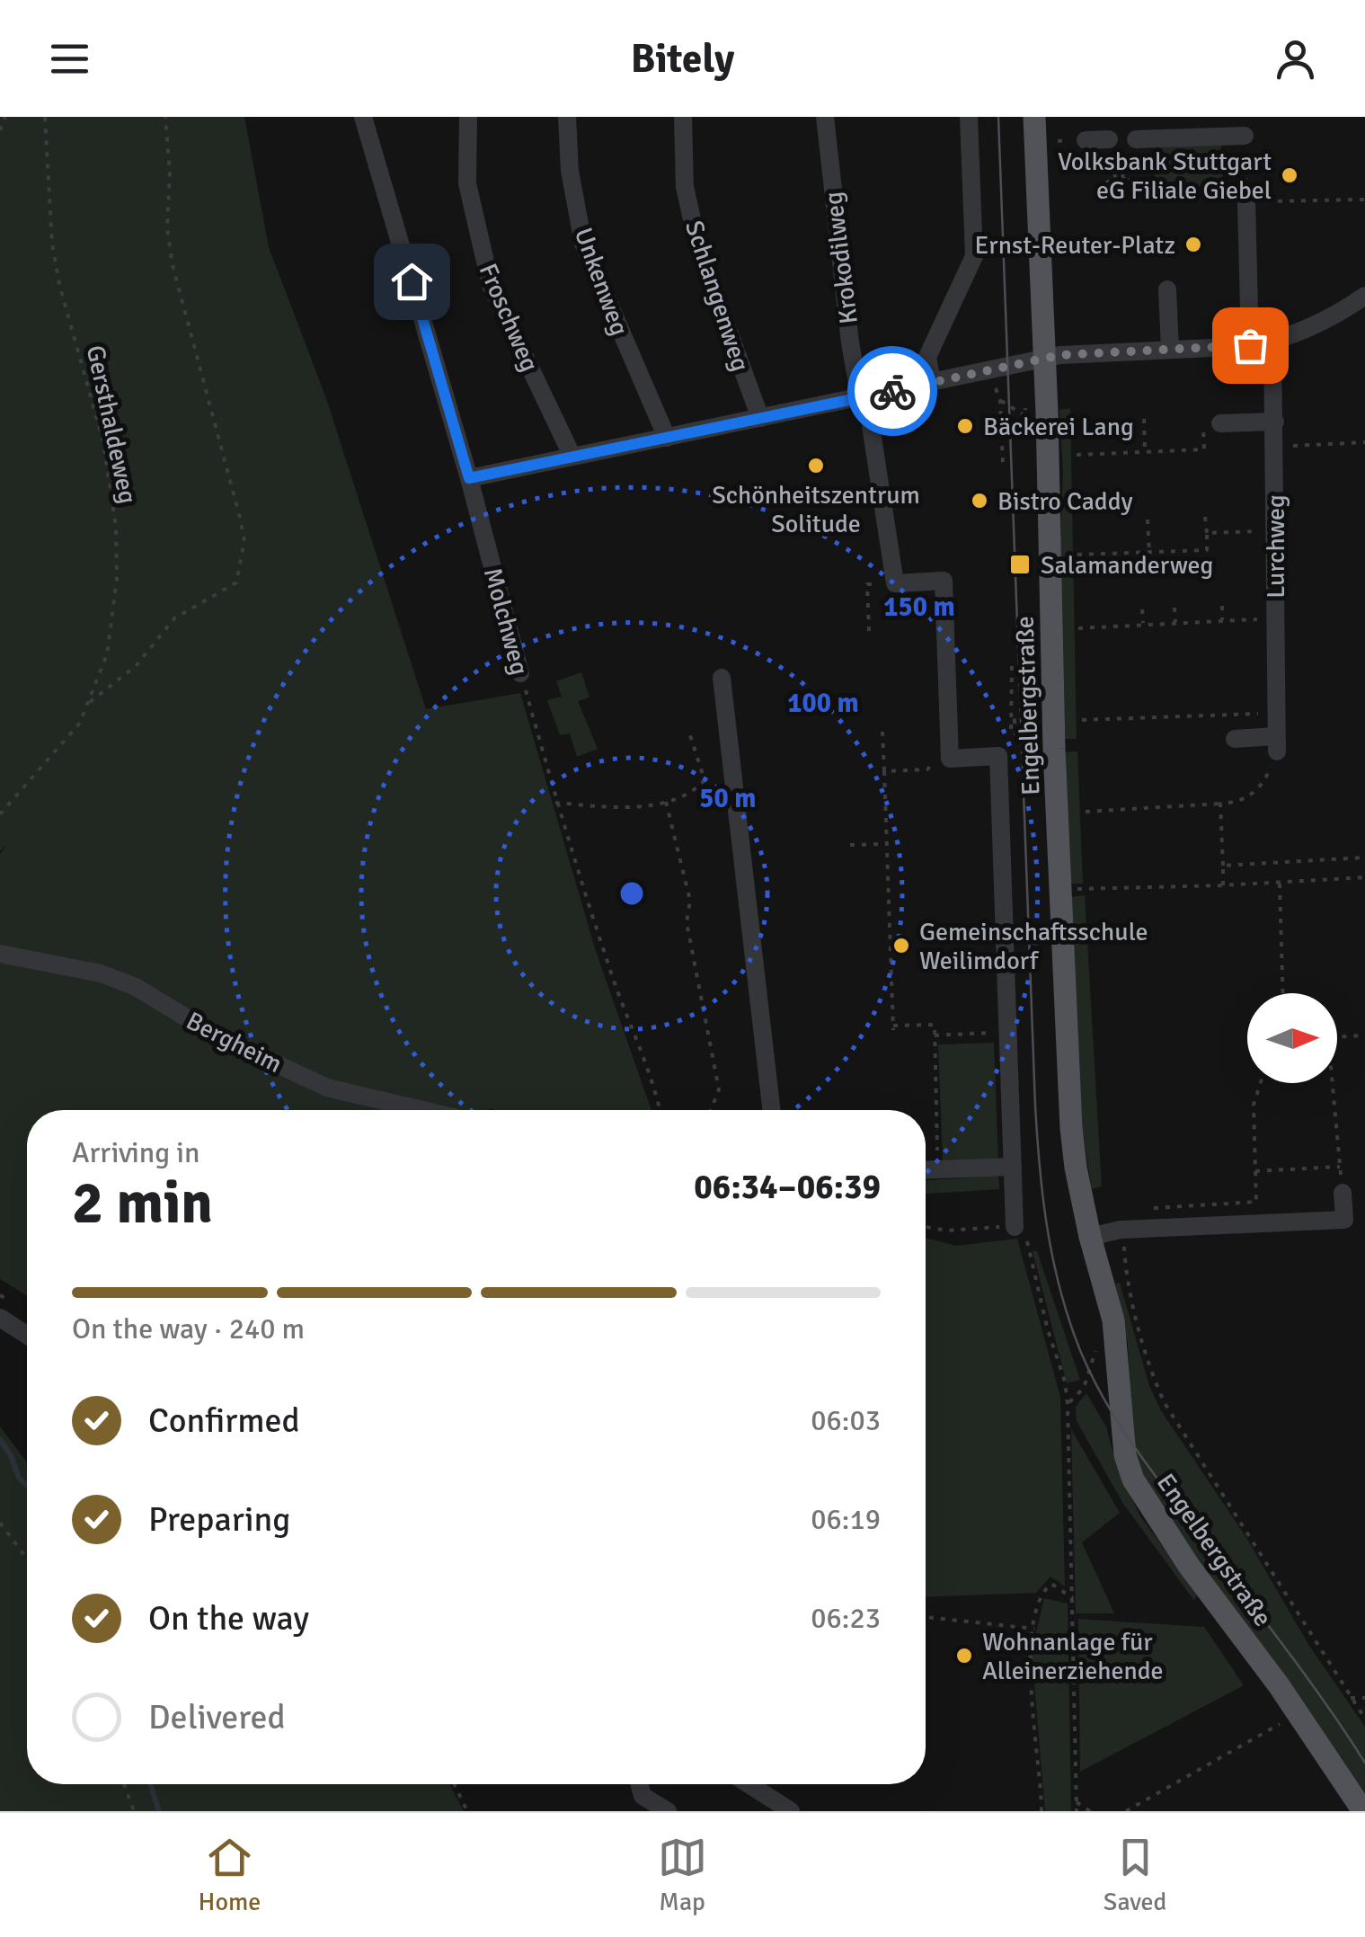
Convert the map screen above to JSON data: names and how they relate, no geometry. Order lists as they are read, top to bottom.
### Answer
{
  "streets": {
    "main road": ["Engelbergstraße"],
    "street": [
      "Krokodilweg",
      "Unkenweg",
      "Schlangenweg",
      "Froschweg",
      "Lurchweg",
      "Molchweg",
      "Bergheim"
    ],
    "path": ["Gersthaldeweg"]
  },
  "places": {
    "other": [
      "Volksbank Stuttgart eG Filiale Giebel",
      "Ernst-Reuter-Platz",
      "Bäckerei Lang",
      "Schönheitszentrum Solitude",
      "Bistro Caddy",
      "Gemeinschaftsschule Weilimdorf",
      "Wohnanlage für Alleinerziehende"
    ],
    "transit": ["Salamanderweg"]
  },
  "north": "right",
  "page": {
    "header": "Bitely",
    "heading": ["2 min", "Arriving in", "06:34–06:39"],
    "bar": "On the way · 240 m",
    "list": [
      ["Confirmed", "06:03"],
      ["Preparing", "06:19"],
      ["On the way", "06:23"],
      "Delivered"
    ],
    "tabs": ["Home", "Map", "Saved"]
  },
  "rings": ["150 m", "100 m", "50 m"]
}
